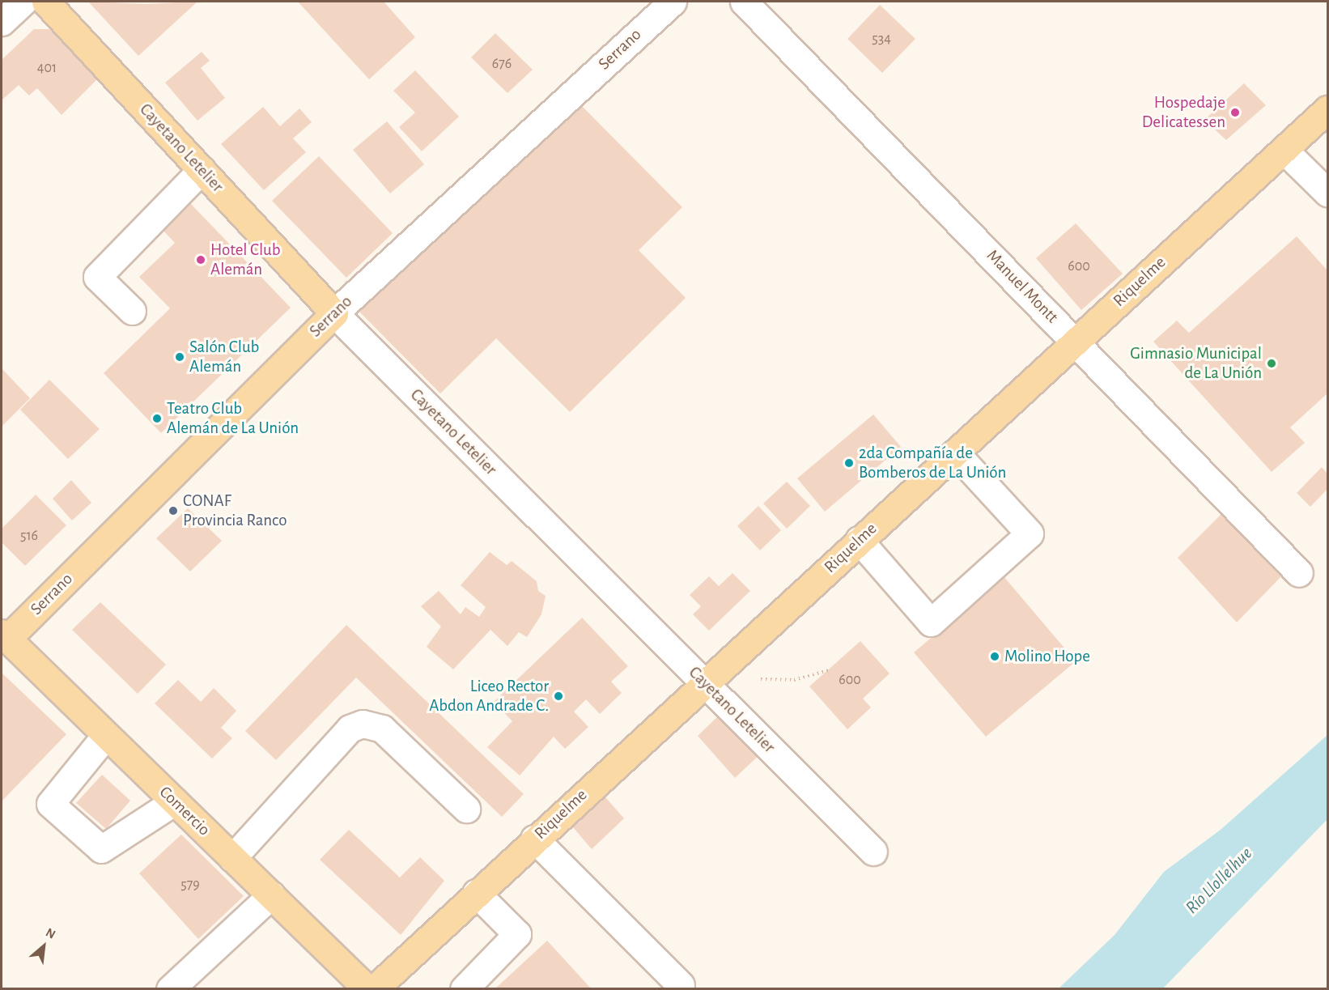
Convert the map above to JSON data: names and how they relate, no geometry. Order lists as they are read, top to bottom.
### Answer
{
  "streets": {
    "main road": [
      "Serrano",
      "Cayetano Letelier",
      "Riquelme",
      "Comercio"
    ],
    "street": ["Manuel Montt"]
  },
  "crossings": [
    ["Serrano", "Cayetano Letelier"],
    ["Serrano", "Comercio"],
    ["Cayetano Letelier", "Riquelme"],
    ["Riquelme", "Manuel Montt"]
  ],
  "water": ["Río Llollelhue"],
  "places": [
    "Hospedaje Delicatessen",
    "Hotel Club Alemán",
    "Salón Club Alemán",
    "Gimnasio Municipal de La Unión",
    "Teatro Club Alemán de La Unión",
    "2da Compañía de Bomberos de La Unión",
    "CONAF Provincia Ranco",
    "Molino Hope",
    "Liceo Rector Abdon Andrade C."
  ],
  "house_numbers": [
    "534",
    "676",
    "401",
    "600",
    "516",
    "600",
    "579"
  ],
  "north": "top right"
}
